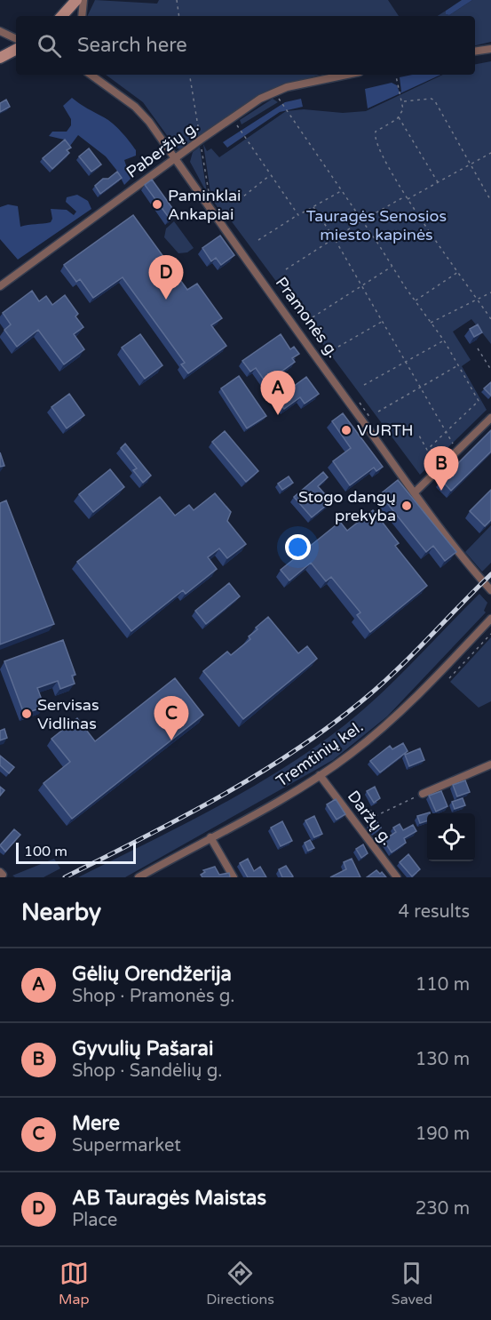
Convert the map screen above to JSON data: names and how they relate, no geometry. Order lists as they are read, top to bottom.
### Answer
{
  "streets": {
    "street": [
      "Paberžių g.",
      "Pramonės g.",
      "Tremtinių kel.",
      "Daržų g."
    ]
  },
  "crossings": [
    ["Paberžių g.", "Pramonės g."],
    ["Tremtinių kel.", "Daržų g."]
  ],
  "parks": ["Tauragės Senosios miesto kapinės"],
  "places": [
    "Paminklai Ankapiai",
    "VURTH",
    "Stogo dangų prekyba",
    "Servisas Vidlinas"
  ],
  "scale_bar": "100 m",
  "page": {
    "search": "Search here",
    "pins": [
      "D",
      "A",
      "B",
      "C"
    ],
    "scale": "100 m",
    "heading": ["Nearby", "4 results"],
    "list": [
      {
        "mark": "A",
        "name": "Gėlių Orendžerija",
        "note": "Shop · Pramonės g.",
        "value": "110 m"
      },
      {
        "mark": "B",
        "name": "Gyvulių Pašarai",
        "note": "Shop · Sandėlių g.",
        "value": "130 m"
      },
      {
        "mark": "C",
        "name": "Mere",
        "note": "Supermarket",
        "value": "190 m"
      },
      {
        "mark": "D",
        "name": "AB Tauragės Maistas",
        "note": "Place",
        "value": "230 m"
      }
    ],
    "nav": ["Map", "Directions", "Saved"]
  }
}
